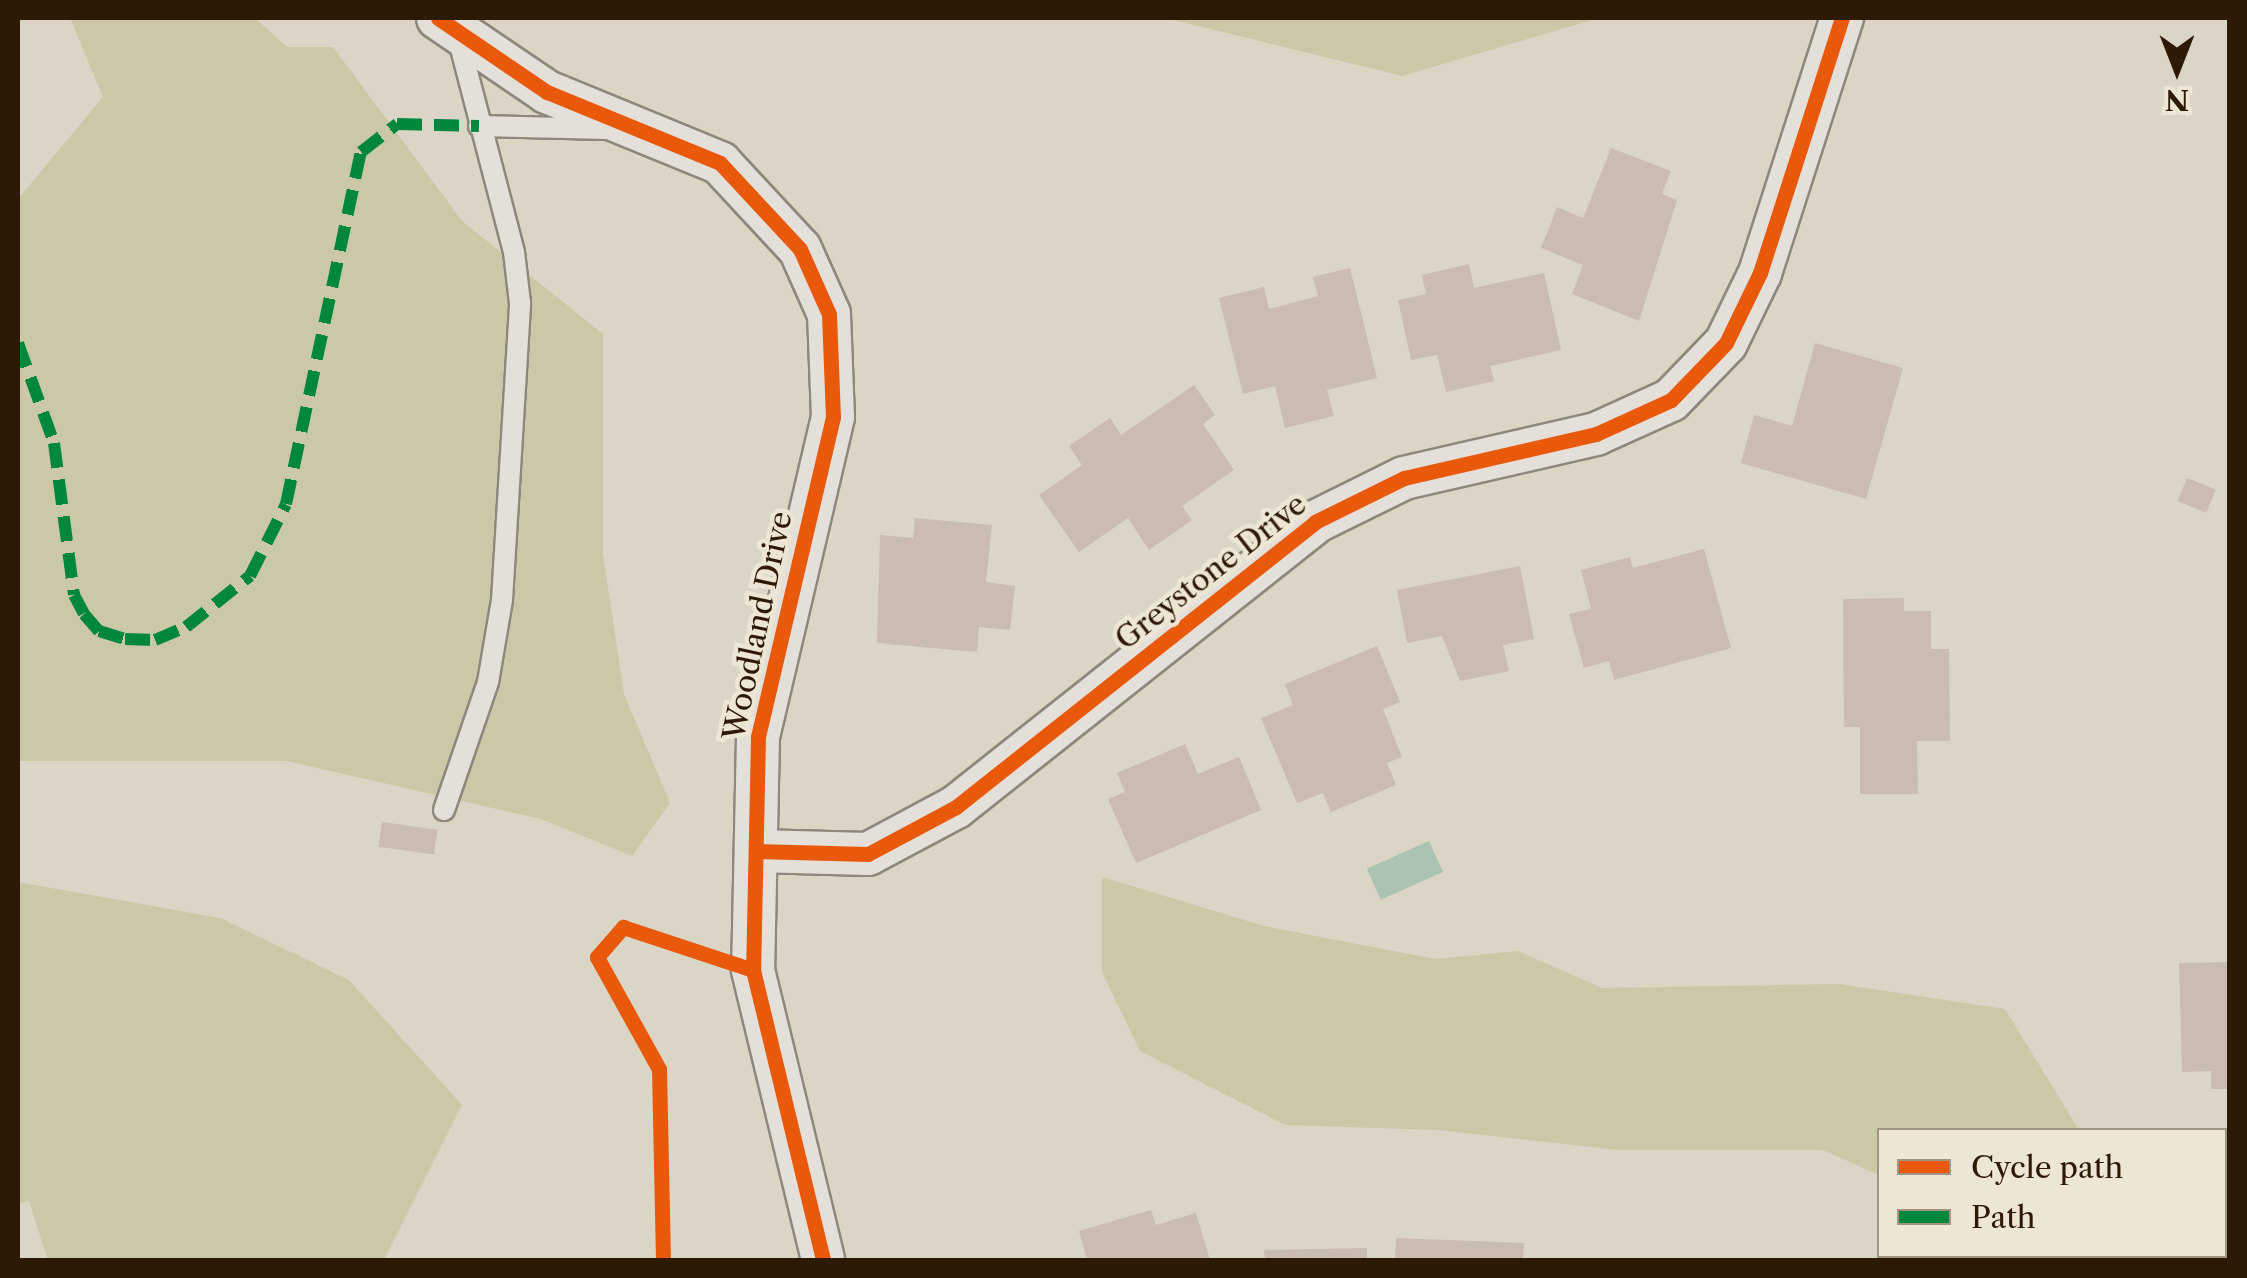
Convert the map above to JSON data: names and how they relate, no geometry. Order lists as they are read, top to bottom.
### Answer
{
  "streets": {
    "street": ["Greystone Drive", "Woodland Drive"]
  },
  "crossings": [
    ["Greystone Drive", "Woodland Drive"]
  ],
  "legend": ["Cycle path", "Path"],
  "north": "bottom"
}
